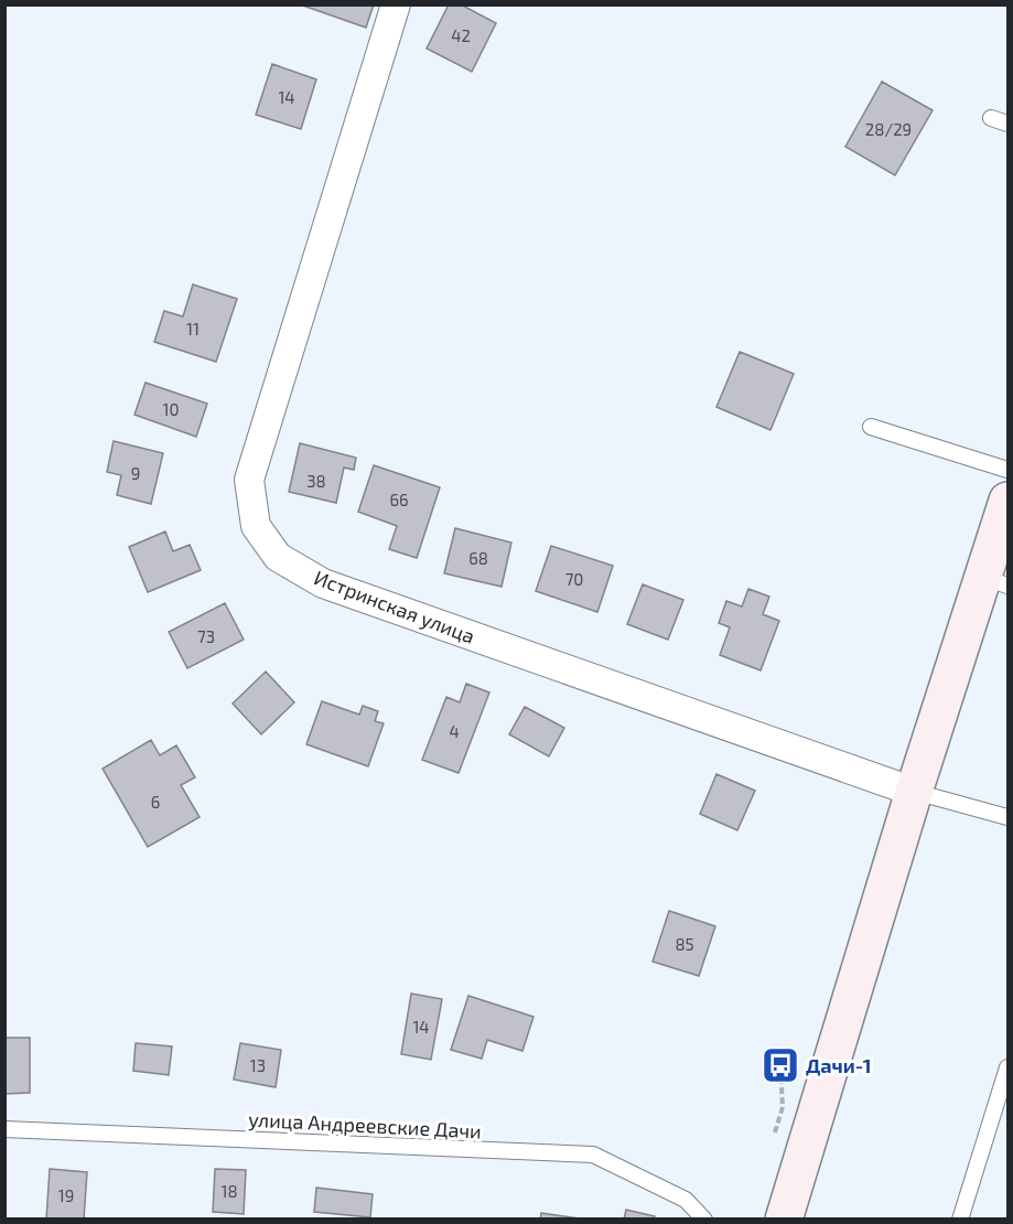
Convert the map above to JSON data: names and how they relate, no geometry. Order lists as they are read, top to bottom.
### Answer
{
  "streets": {
    "street": ["Истринская улица"],
    "lane": ["улица Андреевские Дачи"]
  },
  "places": {
    "bus stop": ["Дачи-1"]
  },
  "house_numbers": [
    "42",
    "14",
    "28/29",
    "11",
    "10",
    "9",
    "38",
    "66",
    "68",
    "70",
    "73",
    "4",
    "6",
    "85",
    "14",
    "13",
    "18",
    "19"
  ]
}
